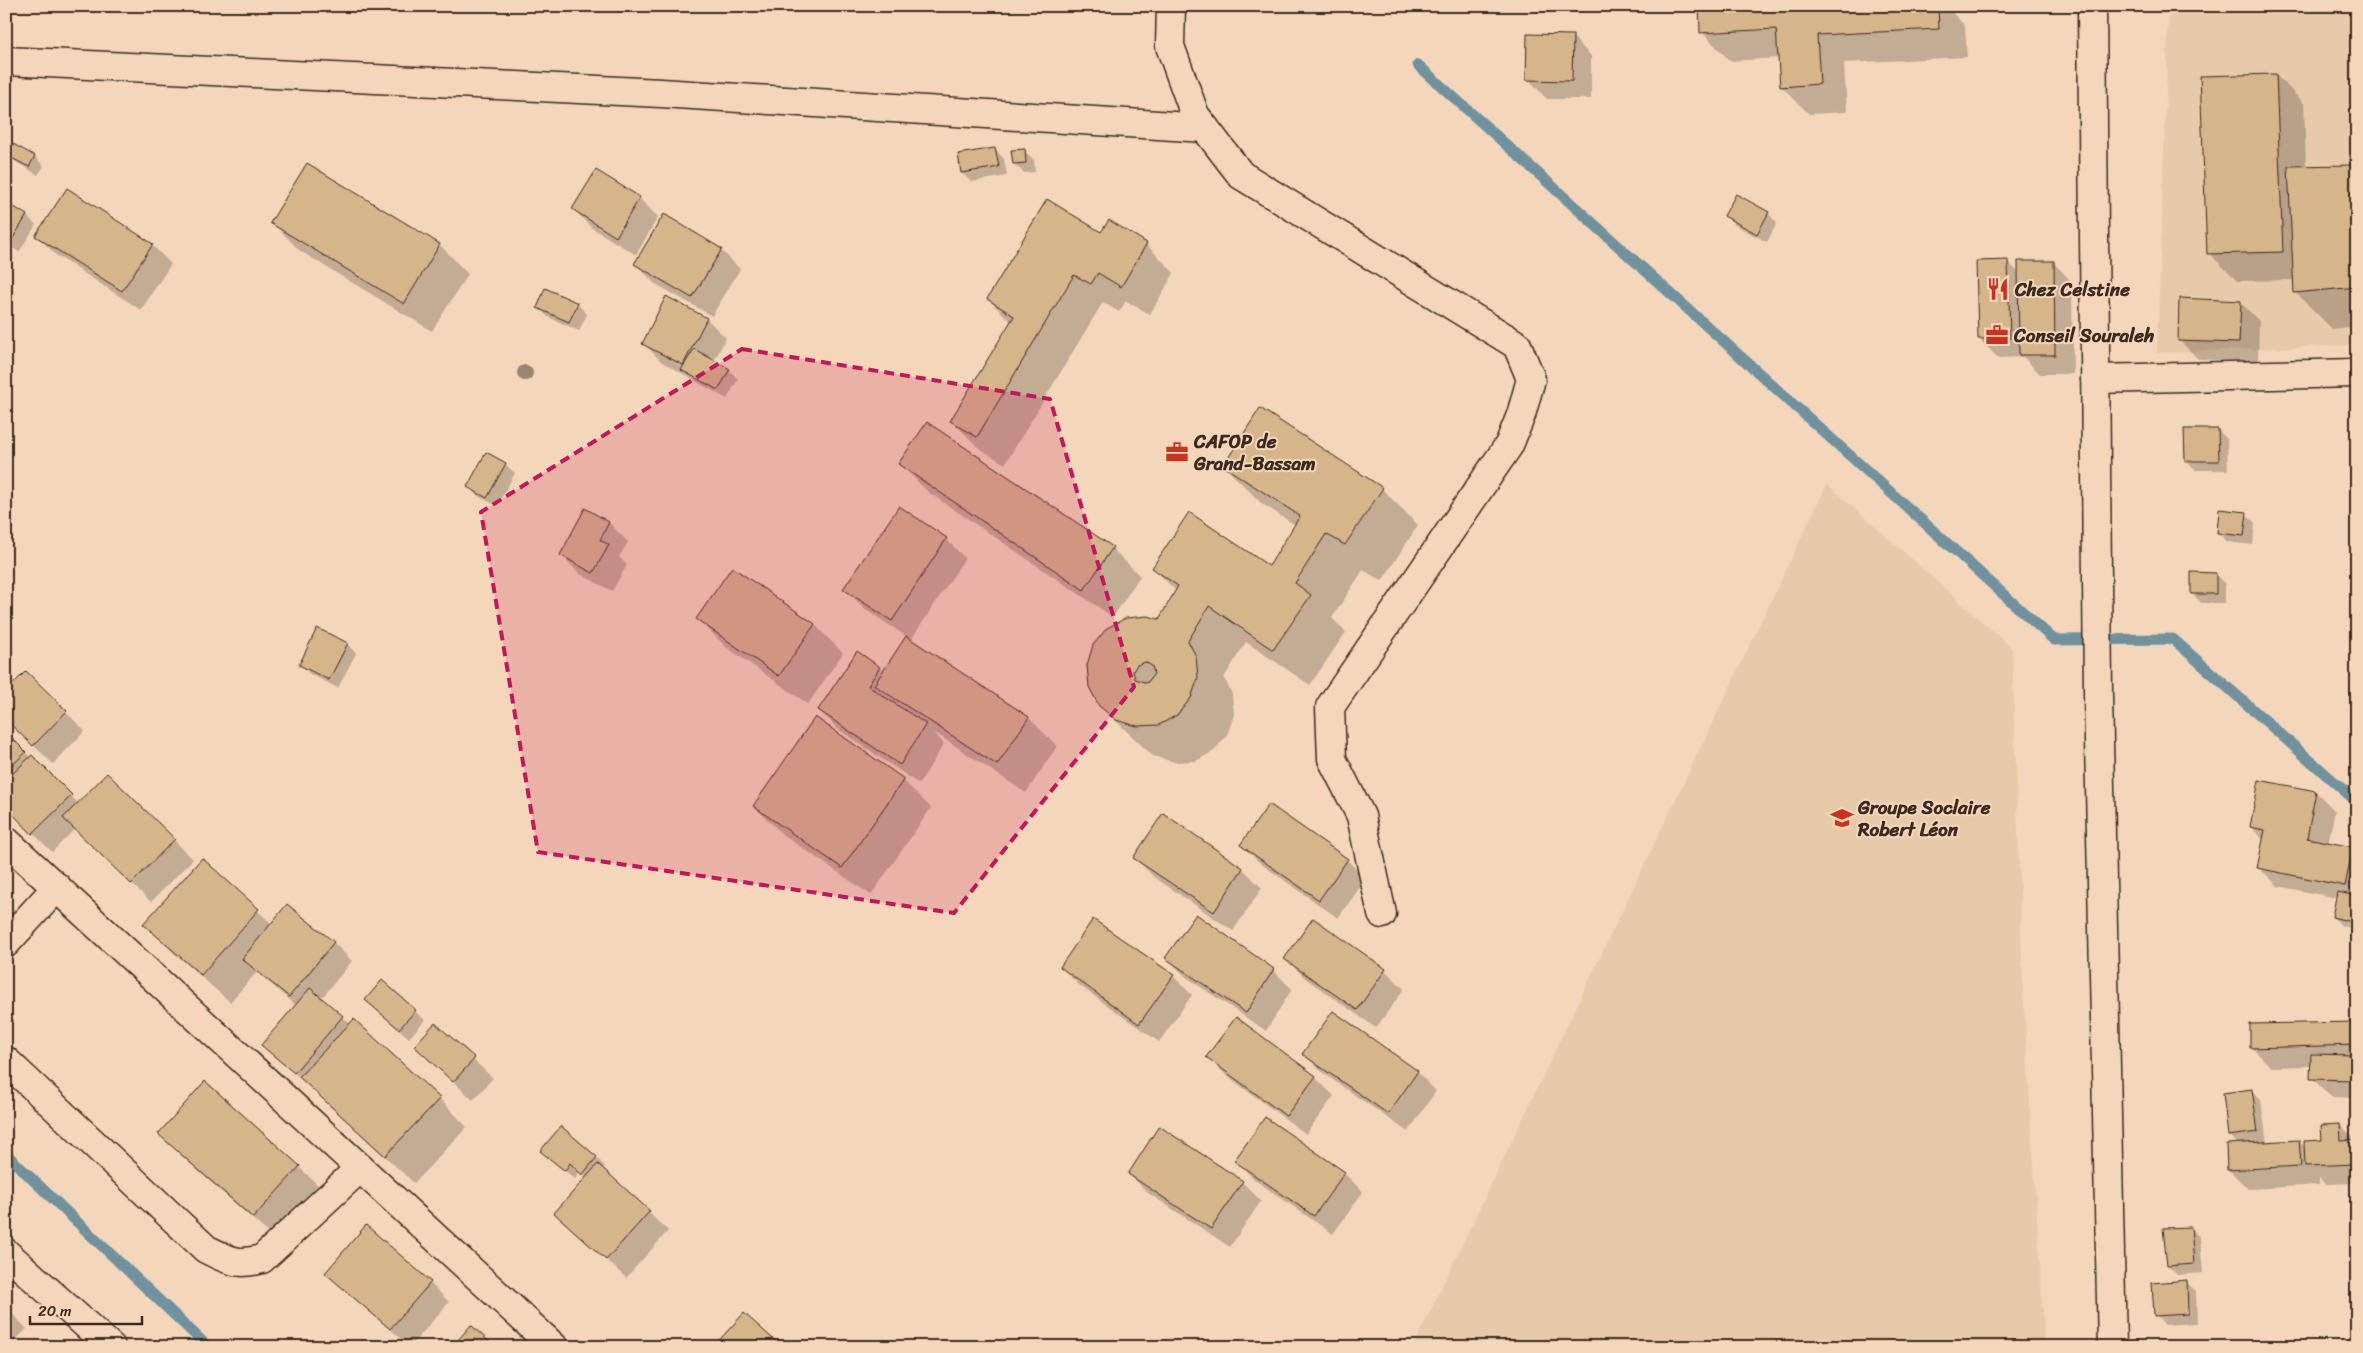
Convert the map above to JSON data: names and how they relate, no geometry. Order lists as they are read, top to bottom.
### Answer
{
  "places": {
    "restaurant": ["Chez Celstine"],
    "office": ["Conseil Souraleh", "CAFOP de Grand-Bassam"],
    "school or university": ["Groupe Soclaire Robert Léon"]
  },
  "scale_bar": "20 m"
}
